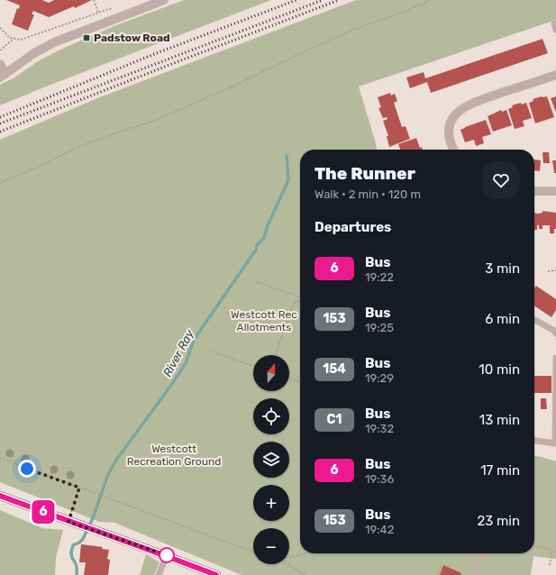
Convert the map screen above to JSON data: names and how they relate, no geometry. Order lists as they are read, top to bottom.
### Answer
{
  "water": ["River Ray"],
  "parks": ["Westcott Rec Allotments", "Westcott Recreation Ground"],
  "places": {
    "transit": ["Padstow Road"]
  },
  "lines": ["bus line 6"],
  "north": "top",
  "page": {
    "on_map": "6",
    "heading": [
      ["The Runner", "Walk · 2 min · 120 m"],
      "Departures"
    ],
    "list": [
      {
        "mark": "6",
        "name": "Bus",
        "note": "19:22",
        "value": "3 min"
      },
      {
        "mark": "153",
        "name": "Bus",
        "note": "19:25",
        "value": "6 min"
      },
      {
        "mark": "154",
        "name": "Bus",
        "note": "19:29",
        "value": "10 min"
      },
      {
        "mark": "C1",
        "name": "Bus",
        "note": "19:32",
        "value": "13 min"
      },
      {
        "mark": "6",
        "name": "Bus",
        "note": "19:36",
        "value": "17 min"
      },
      {
        "mark": "153",
        "name": "Bus",
        "note": "19:42",
        "value": "23 min"
      }
    ],
    "map_buttons": ["+", "−"]
  }
}
